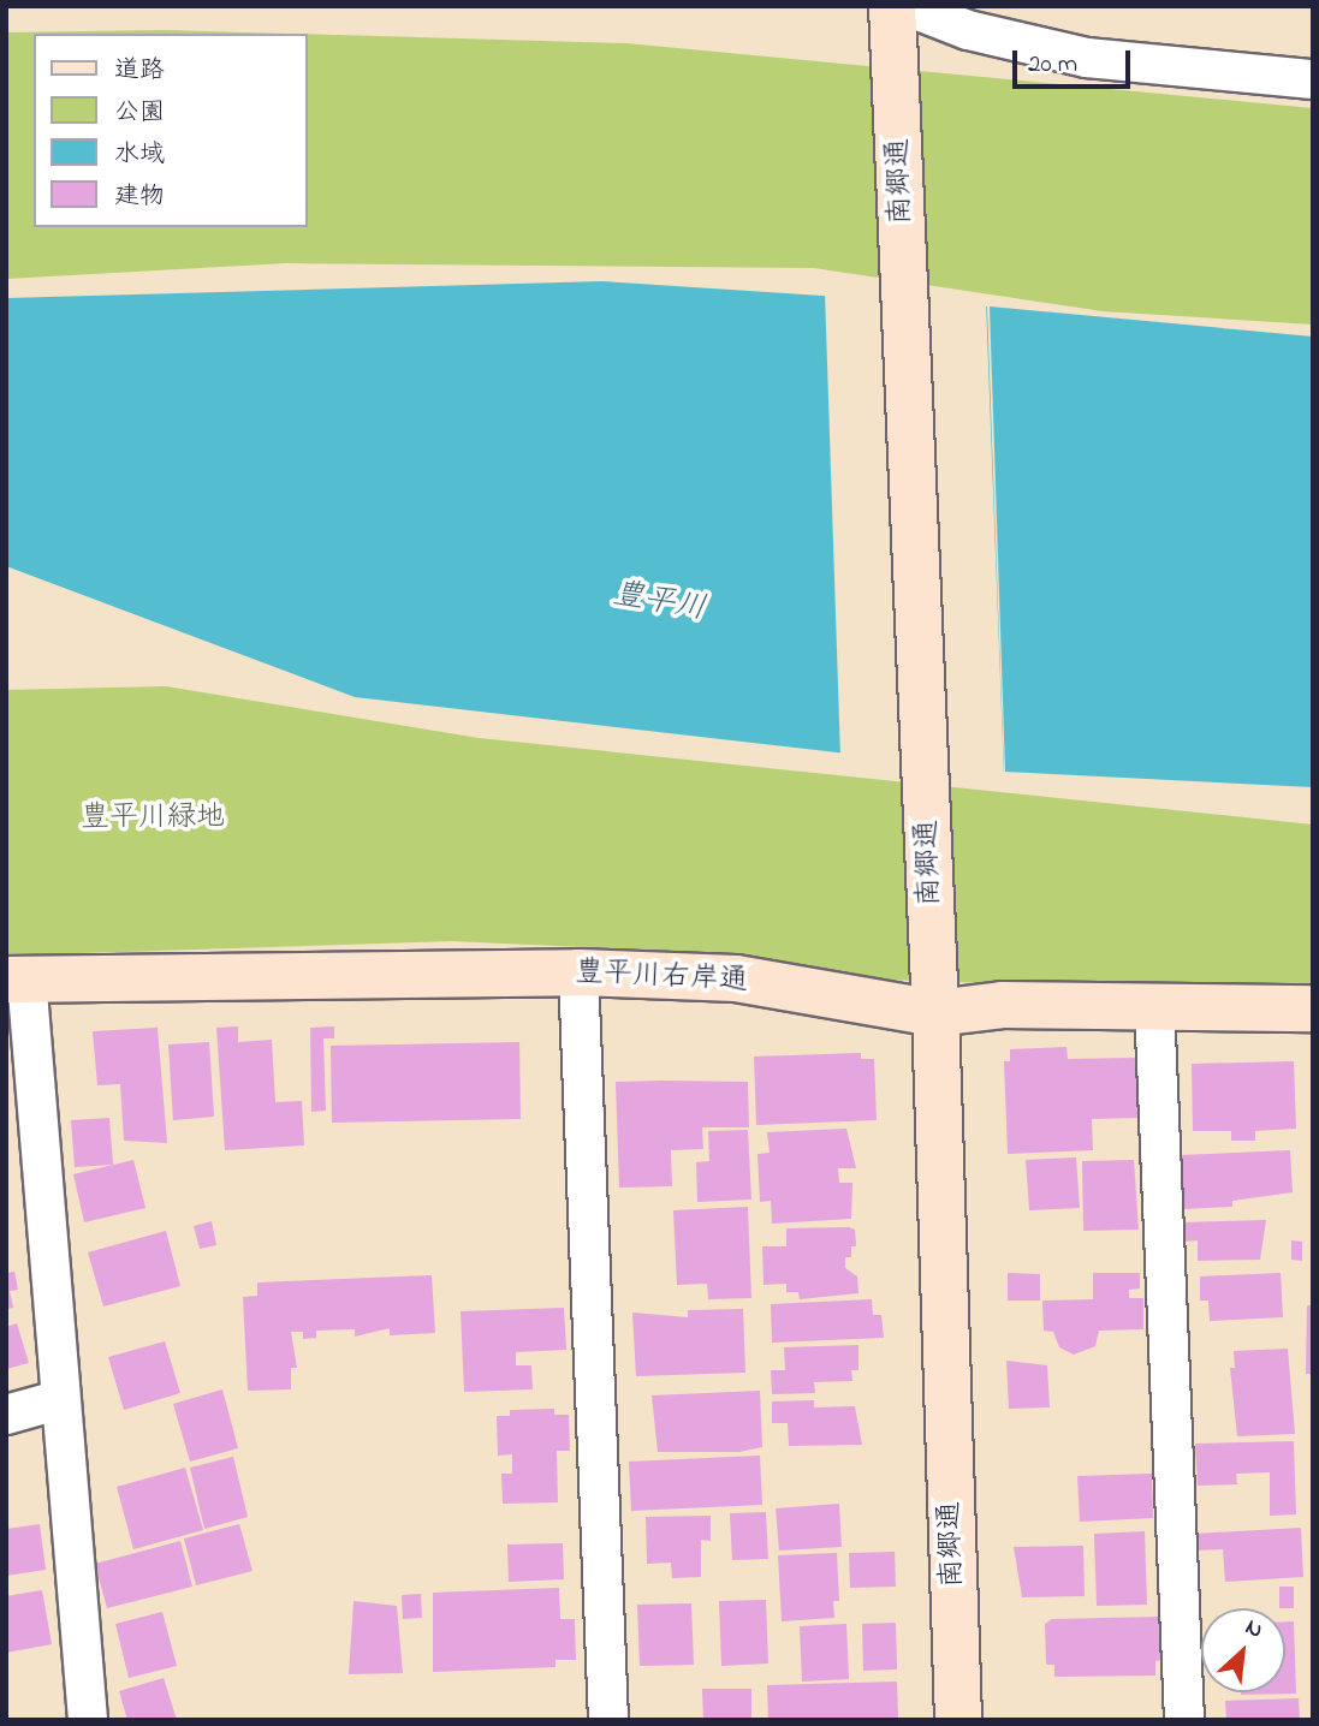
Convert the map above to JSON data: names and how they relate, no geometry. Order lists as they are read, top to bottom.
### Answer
{
  "streets": {
    "street": ["南郷通", "豊平川右岸通"]
  },
  "crossings": [
    ["南郷通", "豊平川右岸通"]
  ],
  "water": ["豊平川"],
  "parks": ["豊平川緑地"],
  "legend": [
    "道路",
    "公園",
    "水域",
    "建物"
  ],
  "scale_bar": "20 m",
  "north": "top right"
}
